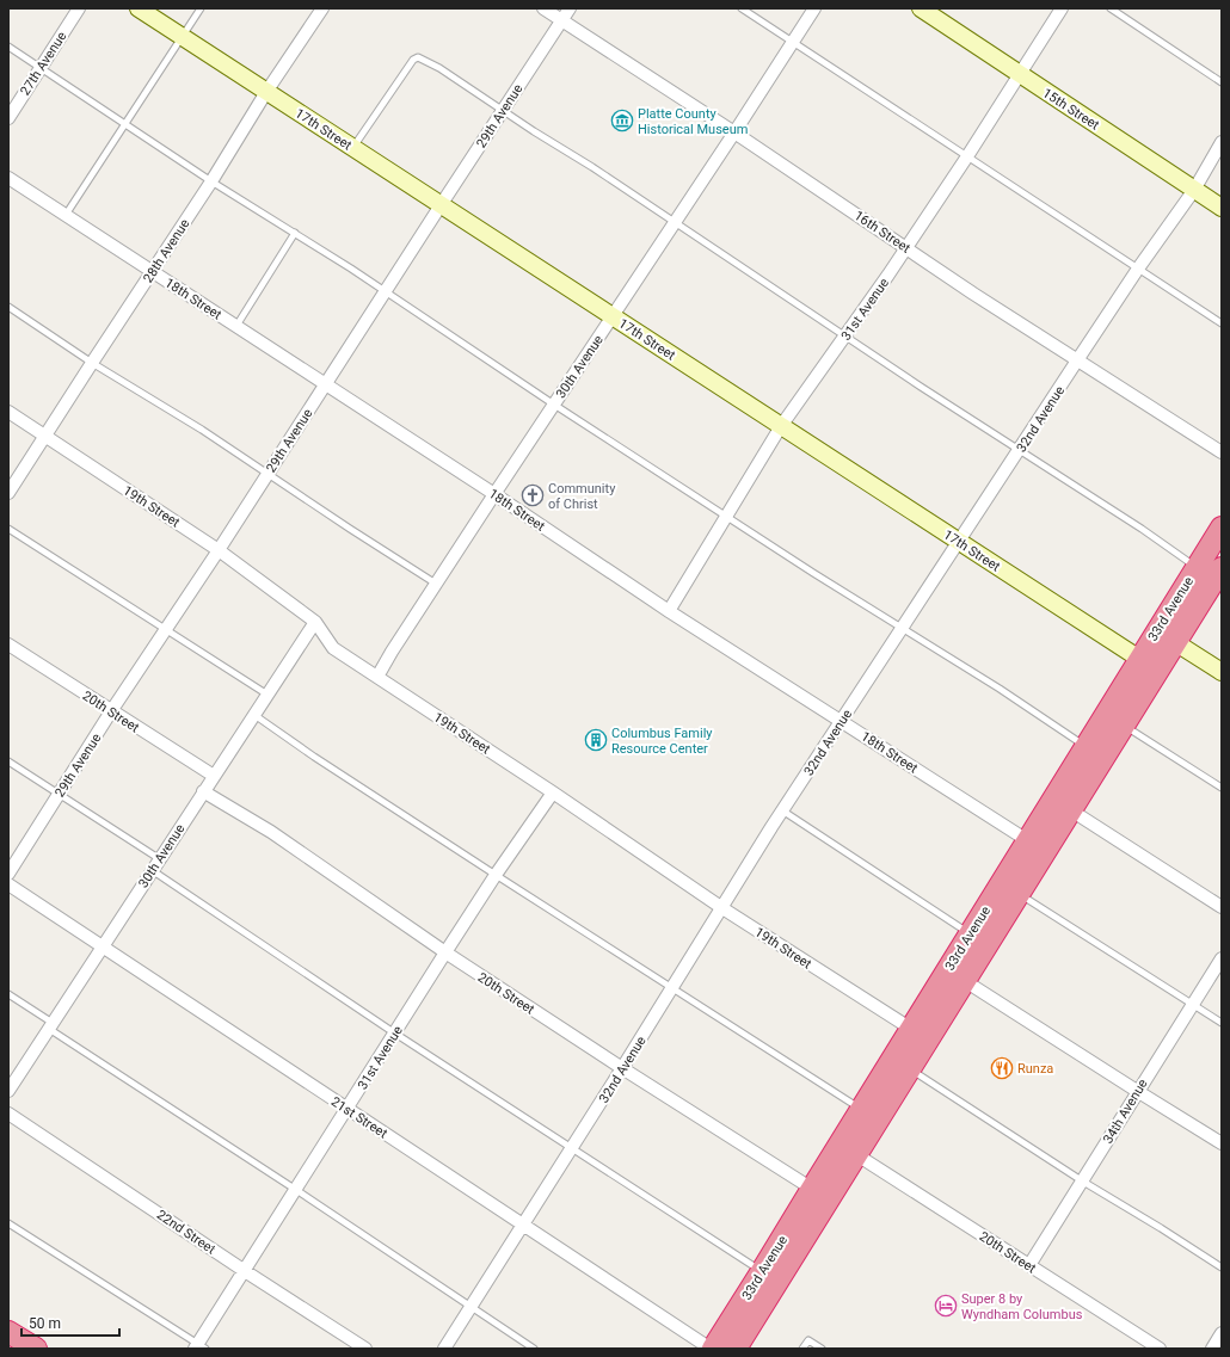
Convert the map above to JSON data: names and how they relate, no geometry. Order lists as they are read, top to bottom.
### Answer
{
  "streets": {
    "highway": ["33rd Avenue"],
    "main road": ["15th Street", "17th Street"],
    "street": [
      "27th Avenue",
      "29th Avenue",
      "16th Street",
      "28th Avenue",
      "18th Street",
      "31st Avenue",
      "30th Avenue",
      "32nd Avenue",
      "19th Street",
      "20th Street",
      "34th Avenue",
      "21st Street",
      "22nd Street"
    ]
  },
  "crossings": [
    ["15th Street", "31st Avenue"],
    ["15th Street", "32nd Avenue"],
    ["29th Avenue", "17th Street"],
    ["29th Avenue", "16th Street"],
    ["29th Avenue", "18th Street"],
    ["29th Avenue", "19th Street"],
    ["29th Avenue", "20th Street"],
    ["17th Street", "28th Avenue"],
    ["17th Street", "31st Avenue"],
    ["17th Street", "30th Avenue"],
    ["17th Street", "32nd Avenue"],
    ["17th Street", "33rd Avenue"],
    ["16th Street", "31st Avenue"],
    ["16th Street", "30th Avenue"],
    ["16th Street", "32nd Avenue"],
    ["28th Avenue", "18th Street"],
    ["28th Avenue", "19th Street"],
    ["18th Street", "31st Avenue"],
    ["18th Street", "30th Avenue"],
    ["18th Street", "32nd Avenue"],
    ["18th Street", "33rd Avenue"],
    ["31st Avenue", "19th Street"],
    ["31st Avenue", "20th Street"],
    ["31st Avenue", "21st Street"],
    ["31st Avenue", "22nd Street"],
    ["30th Avenue", "19th Street"],
    ["30th Avenue", "20th Street"],
    ["30th Avenue", "21st Street"],
    ["32nd Avenue", "19th Street"],
    ["32nd Avenue", "20th Street"],
    ["32nd Avenue", "21st Street"],
    ["19th Street", "33rd Avenue"],
    ["33rd Avenue", "20th Street"],
    ["33rd Avenue", "21st Street"],
    ["20th Street", "34th Avenue"]
  ],
  "places": {
    "museum": ["Platte County Historical Museum"],
    "church": ["Community of Christ"],
    "building": ["Columbus Family Resource Center"],
    "restaurant": ["Runza"],
    "hotel": ["Super 8 by Wyndham Columbus"]
  },
  "scale_bar": "50 m"
}
